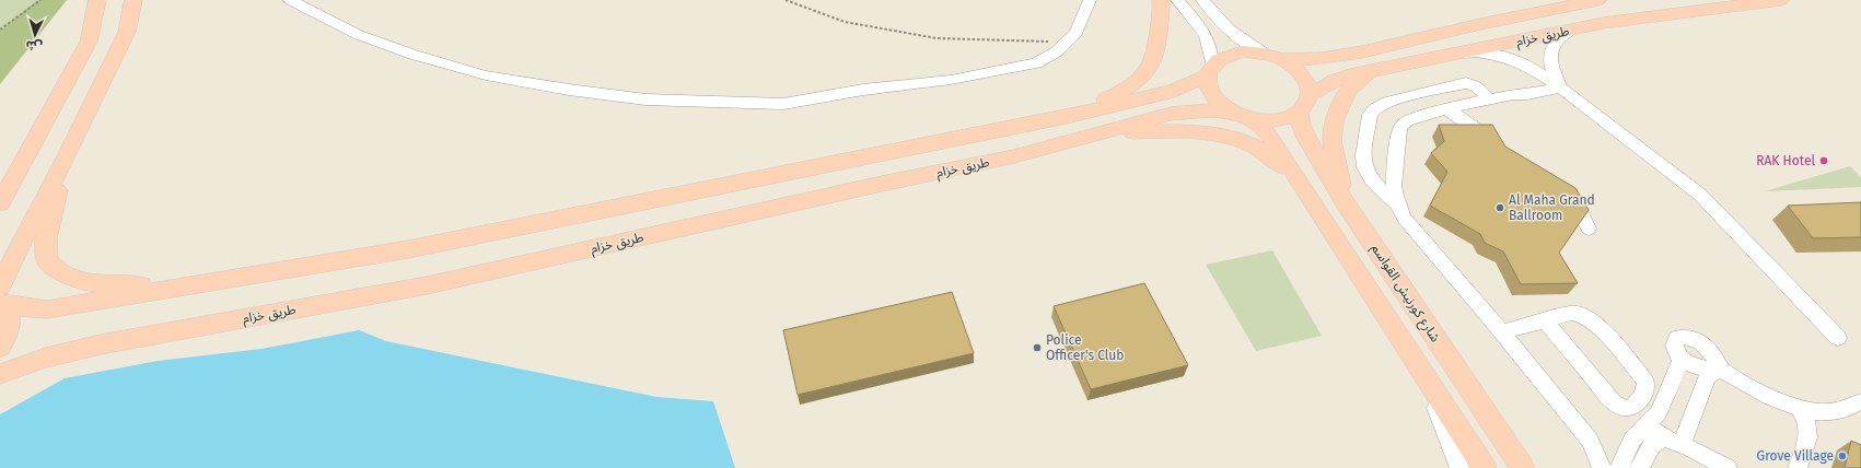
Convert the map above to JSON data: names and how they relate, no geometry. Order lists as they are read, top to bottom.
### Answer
{
  "streets": {
    "main road": ["طريق خزام", "شارع كورنيش القواسم"]
  },
  "crossings": [
    ["طريق خزام", "شارع كورنيش القواسم"]
  ],
  "places": [
    "RAK Hotel",
    "Al Maha Grand Ballroom",
    "Police Officer's Club",
    "Grove Village"
  ],
  "north": "bottom"
}
